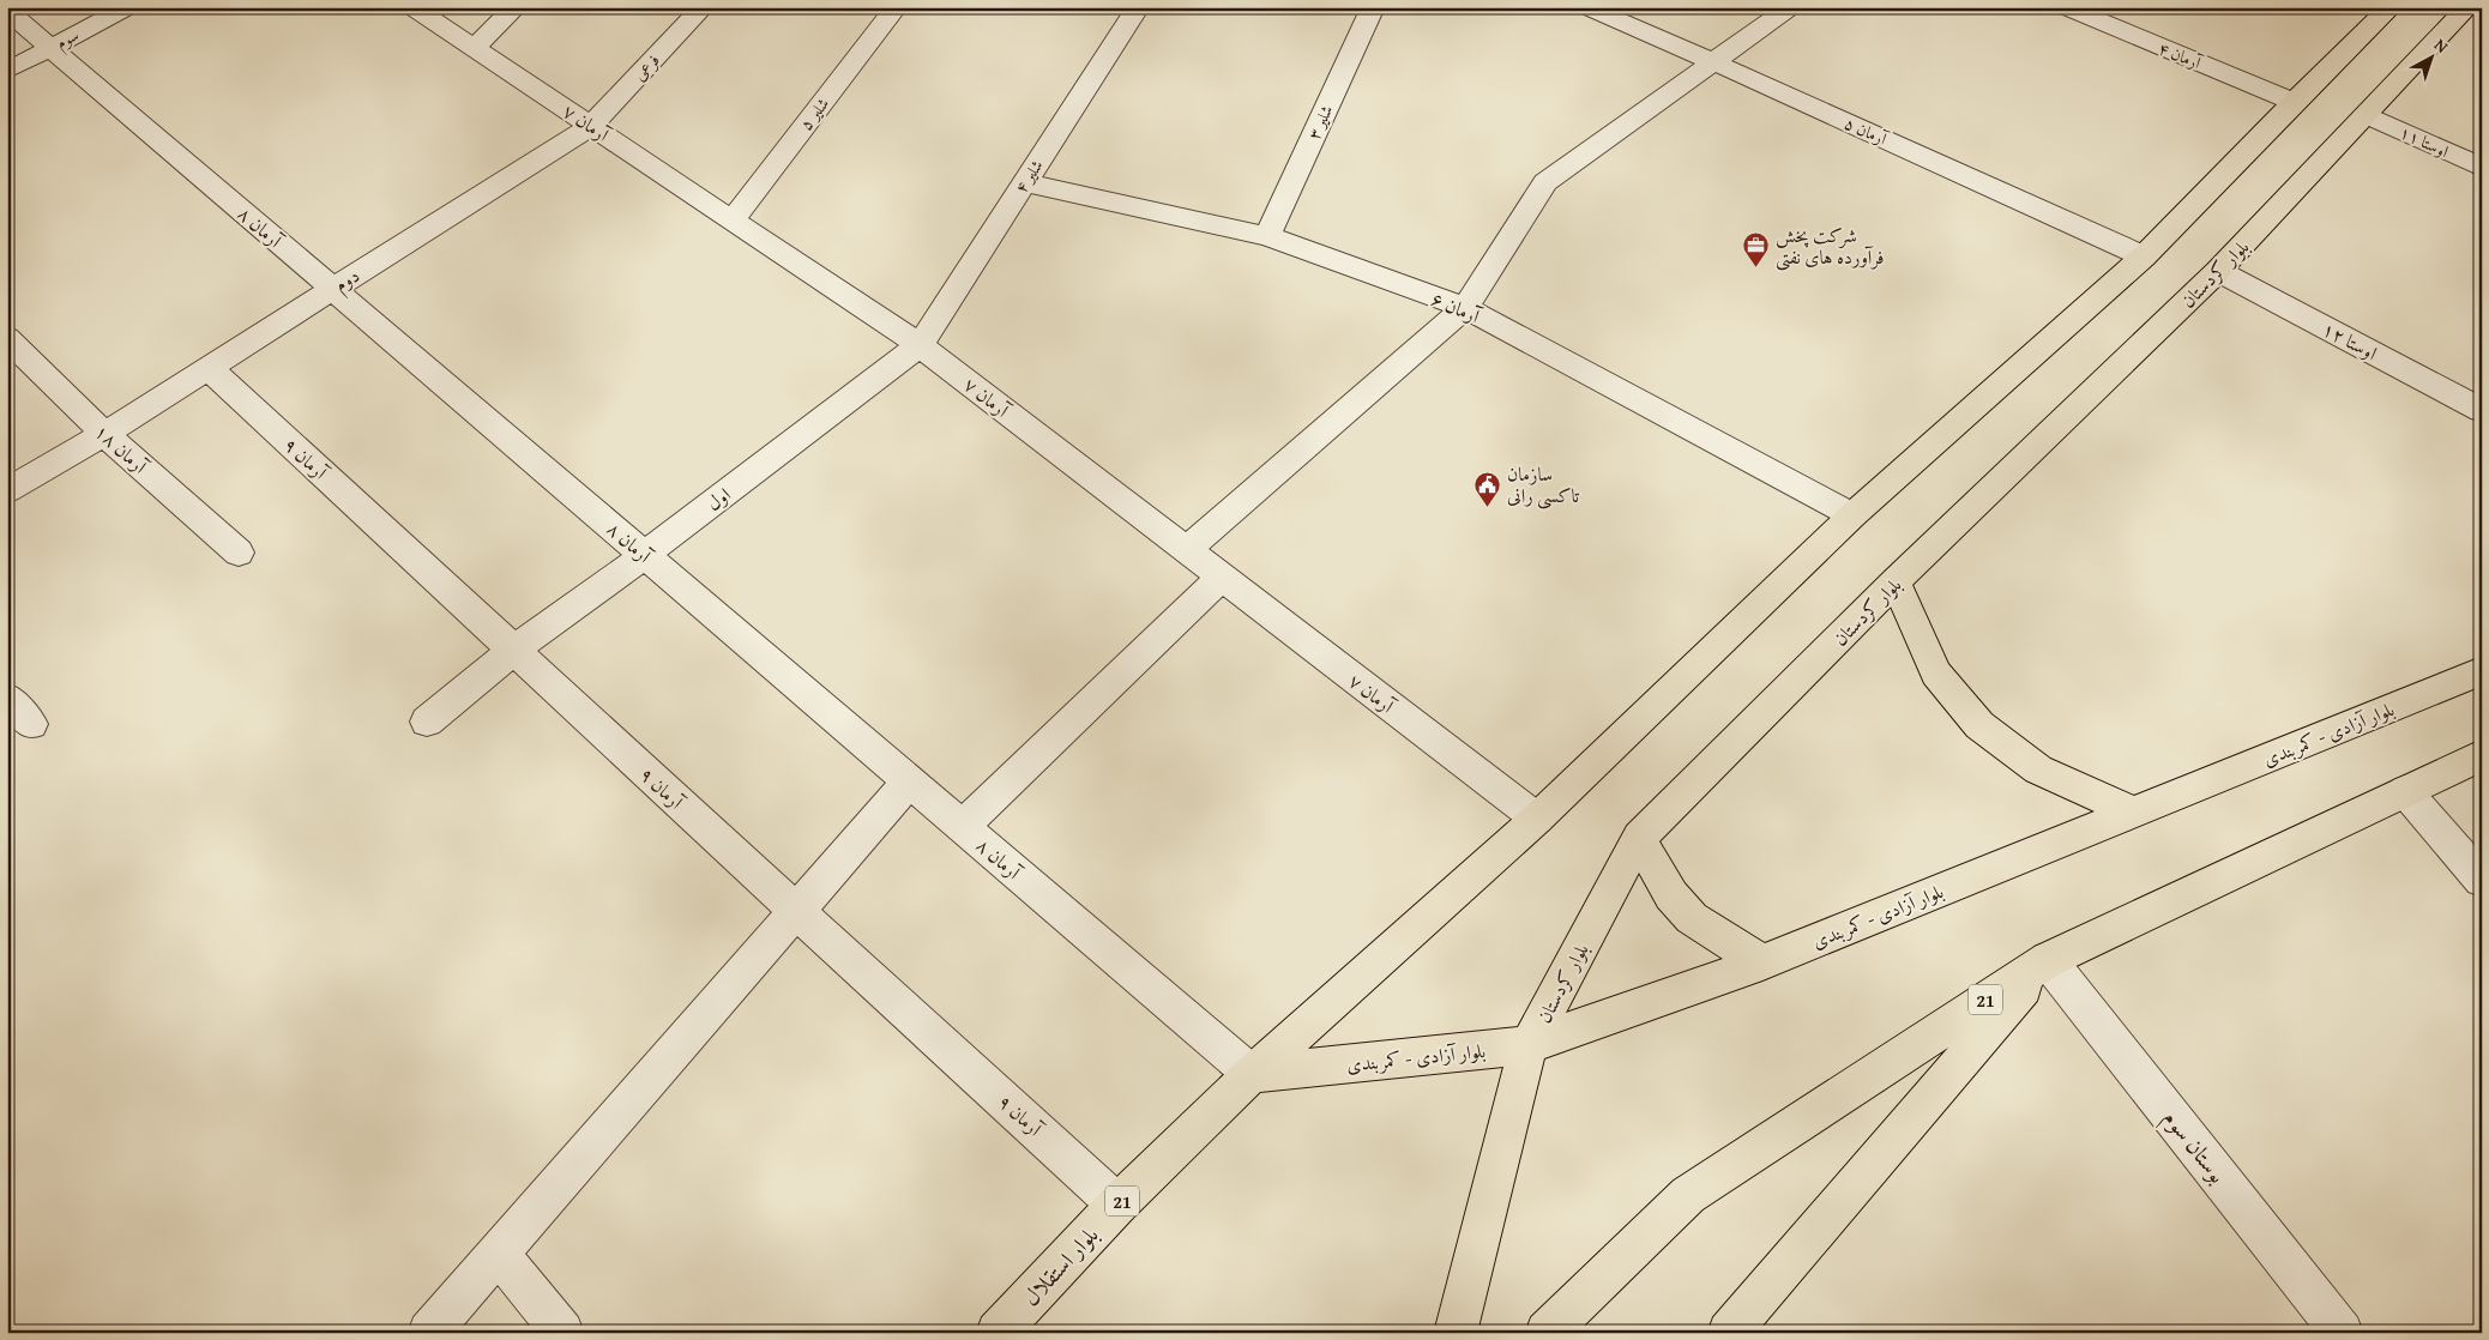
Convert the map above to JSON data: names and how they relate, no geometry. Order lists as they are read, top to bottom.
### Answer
{
  "streets": {
    "main road": [
      "بلوار کردستان",
      "بلوار آزادی - کمربندی",
      "21",
      "بلوار استقلال"
    ],
    "street": [
      "سوم",
      "آرمان ۴",
      "فرعی",
      "شلیر ۵",
      "آرمان ۷",
      "شلیر ۳",
      "آرمان ۵",
      "اوستا ۱۱",
      "شلیر ۴",
      "آرمان ۸",
      "دوم",
      "آرمان ۶",
      "اوستا ۱۲",
      "آرمان ۱۸",
      "آرمان ۹",
      "اول",
      "بوستان سوم"
    ]
  },
  "crossings": [
    ["سوم", "آرمان ۸"],
    ["فرعی", "آرمان ۷"],
    ["فرعی", "دوم"],
    ["شلیر ۵", "آرمان ۷"],
    ["آرمان ۷", "شلیر ۴"],
    ["آرمان ۷", "دوم"],
    ["آرمان ۷", "اول"],
    ["شلیر ۳", "آرمان ۶"],
    ["اوستا ۱۱", "بلوار کردستان"],
    ["شلیر ۴", "آرمان ۶"],
    ["شلیر ۴", "اول"],
    ["آرمان ۸", "دوم"],
    ["آرمان ۸", "اول"],
    ["آرمان ۸", "بلوار آزادی - کمربندی"],
    ["آرمان ۸", "بلوار استقلال"],
    ["بلوار کردستان", "اوستا ۱۲"],
    ["بلوار کردستان", "بلوار آزادی - کمربندی"],
    ["دوم", "آرمان ۱۸"],
    ["دوم", "آرمان ۹"],
    ["آرمان ۹", "اول"],
    ["آرمان ۹", "بلوار استقلال"],
    ["بلوار آزادی - کمربندی", "بلوار استقلال"],
    ["21", "بوستان سوم"]
  ],
  "places": {
    "office": ["شرکت پخش فرآورده های نفتی"],
    "public building": ["سازمان تاکسی رانی"]
  },
  "north": "top right"
}
